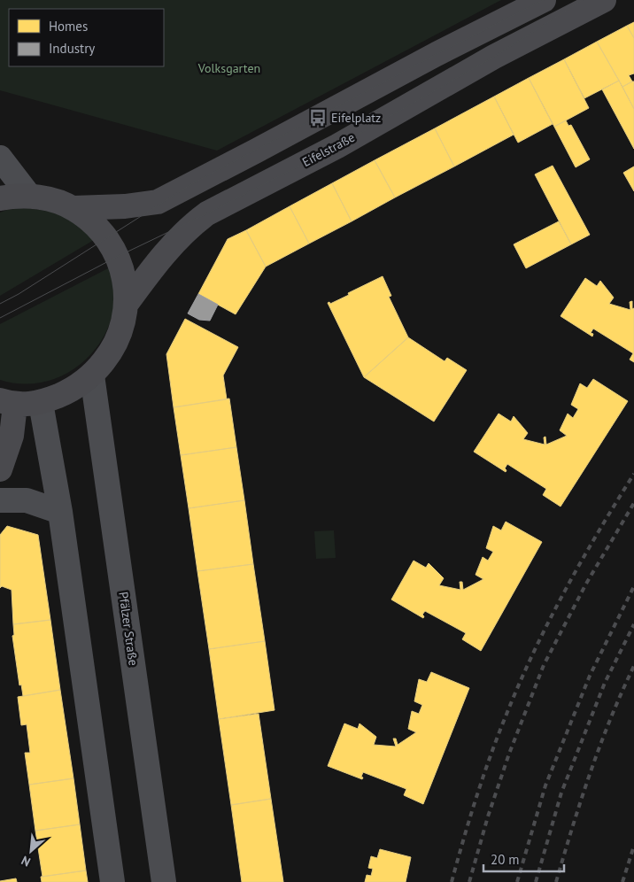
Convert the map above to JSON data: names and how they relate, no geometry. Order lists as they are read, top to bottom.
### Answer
{
  "streets": {
    "street": ["Eifelstraße", "Pfälzer Straße"]
  },
  "parks": ["Volksgarten"],
  "places": {
    "bus stop": ["Eifelplatz"]
  },
  "legend": ["Homes", "Industry"],
  "scale_bar": "20 m",
  "north": "bottom left"
}
